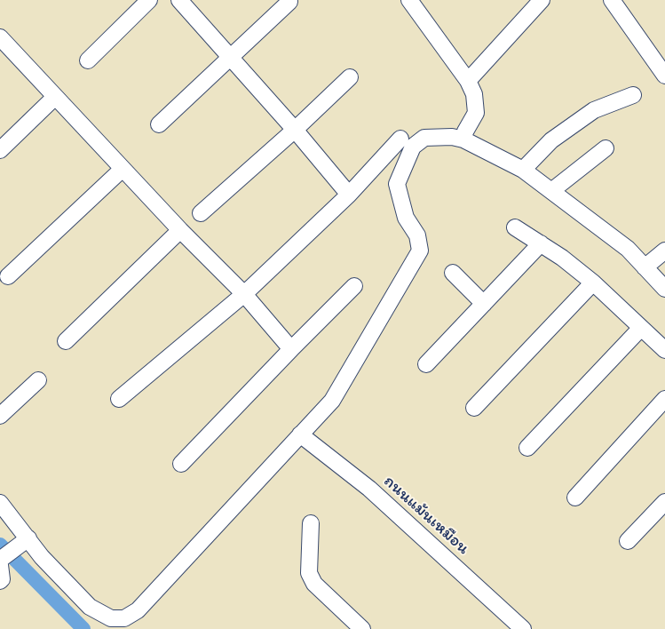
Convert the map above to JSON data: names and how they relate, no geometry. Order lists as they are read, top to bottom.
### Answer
{
  "streets": {
    "street": ["ถนนแม้นเหมือน"]
  }
}
